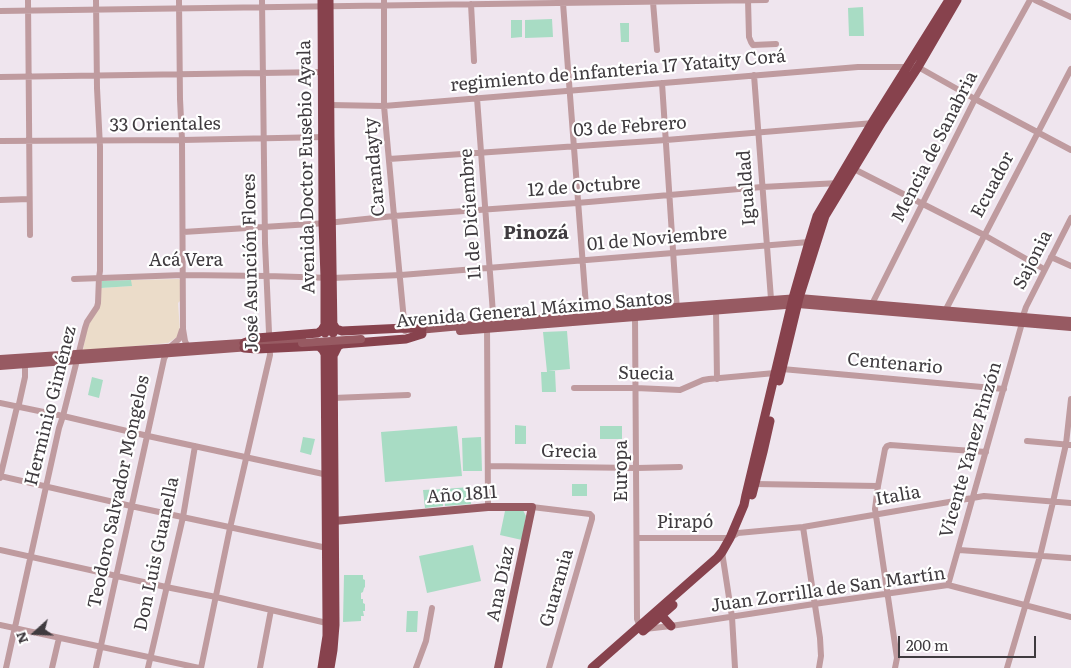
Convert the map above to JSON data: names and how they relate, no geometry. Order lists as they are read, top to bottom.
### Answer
{
  "streets": {
    "highway": ["Avenida Doctor Eusebio Ayala"],
    "main road": ["Avenida General Máximo Santos", "Año 1811", "Ana Díaz"],
    "street": [
      "regimiento de infanteria 17 Yataity Corá",
      "33 Orientales",
      "03 de Febrero",
      "Mencia de Sanabria",
      "Carandayty",
      "Ecuador",
      "12 de Octubre",
      "Igualdad",
      "11 de Diciembre",
      "01 de Noviembre",
      "Sajonia",
      "Acá Vera",
      "José Asunción Flores",
      "Centenario",
      "Suecia",
      "Herminio Giménez",
      "Vicente Yanez Pinzón",
      "Grecia",
      "Europa",
      "Teodoro Salvador Mongelos",
      "Italia",
      "Pirapó",
      "Don Luis Guanella",
      "Guarania",
      "Juan Zorrilla de San Martín"
    ]
  },
  "crossings": [
    ["regimiento de infanteria 17 Yataity Corá", "Avenida Doctor Eusebio Ayala"],
    ["regimiento de infanteria 17 Yataity Corá", "Carandayty"],
    ["regimiento de infanteria 17 Yataity Corá", "Igualdad"],
    ["regimiento de infanteria 17 Yataity Corá", "11 de Diciembre"],
    ["33 Orientales", "Avenida Doctor Eusebio Ayala"],
    ["33 Orientales", "José Asunción Flores"],
    ["33 Orientales", "Herminio Giménez"],
    ["03 de Febrero", "Carandayty"],
    ["03 de Febrero", "Igualdad"],
    ["03 de Febrero", "11 de Diciembre"],
    ["Mencia de Sanabria", "Avenida General Máximo Santos"],
    ["Avenida Doctor Eusebio Ayala", "12 de Octubre"],
    ["Avenida Doctor Eusebio Ayala", "01 de Noviembre"],
    ["Avenida Doctor Eusebio Ayala", "Acá Vera"],
    ["Carandayty", "12 de Octubre"],
    ["Carandayty", "01 de Noviembre"],
    ["Carandayty", "Avenida General Máximo Santos"],
    ["Ecuador", "Avenida General Máximo Santos"],
    ["12 de Octubre", "Igualdad"],
    ["12 de Octubre", "11 de Diciembre"],
    ["12 de Octubre", "José Asunción Flores"],
    ["Igualdad", "01 de Noviembre"],
    ["Igualdad", "Avenida General Máximo Santos"],
    ["11 de Diciembre", "01 de Noviembre"],
    ["11 de Diciembre", "Avenida General Máximo Santos"],
    ["11 de Diciembre", "Grecia"],
    ["11 de Diciembre", "Año 1811"],
    ["01 de Noviembre", "Acá Vera"],
    ["Sajonia", "Avenida General Máximo Santos"],
    ["Sajonia", "Vicente Yanez Pinzón"],
    ["Acá Vera", "José Asunción Flores"],
    ["Acá Vera", "Herminio Giménez"],
    ["José Asunción Flores", "Avenida General Máximo Santos"],
    ["Avenida General Máximo Santos", "Vicente Yanez Pinzón"],
    ["Avenida General Máximo Santos", "Europa"],
    ["Centenario", "Suecia"],
    ["Centenario", "Vicente Yanez Pinzón"],
    ["Suecia", "Europa"],
    ["Vicente Yanez Pinzón", "Italia"],
    ["Vicente Yanez Pinzón", "Juan Zorrilla de San Martín"],
    ["Grecia", "Europa"],
    ["Europa", "Pirapó"],
    ["Europa", "Juan Zorrilla de San Martín"],
    ["Año 1811", "Ana Díaz"],
    ["Año 1811", "Guarania"],
    ["Italia", "Pirapó"]
  ],
  "districts": ["Pinozá"],
  "scale_bar": "200 m",
  "north": "left"
}
